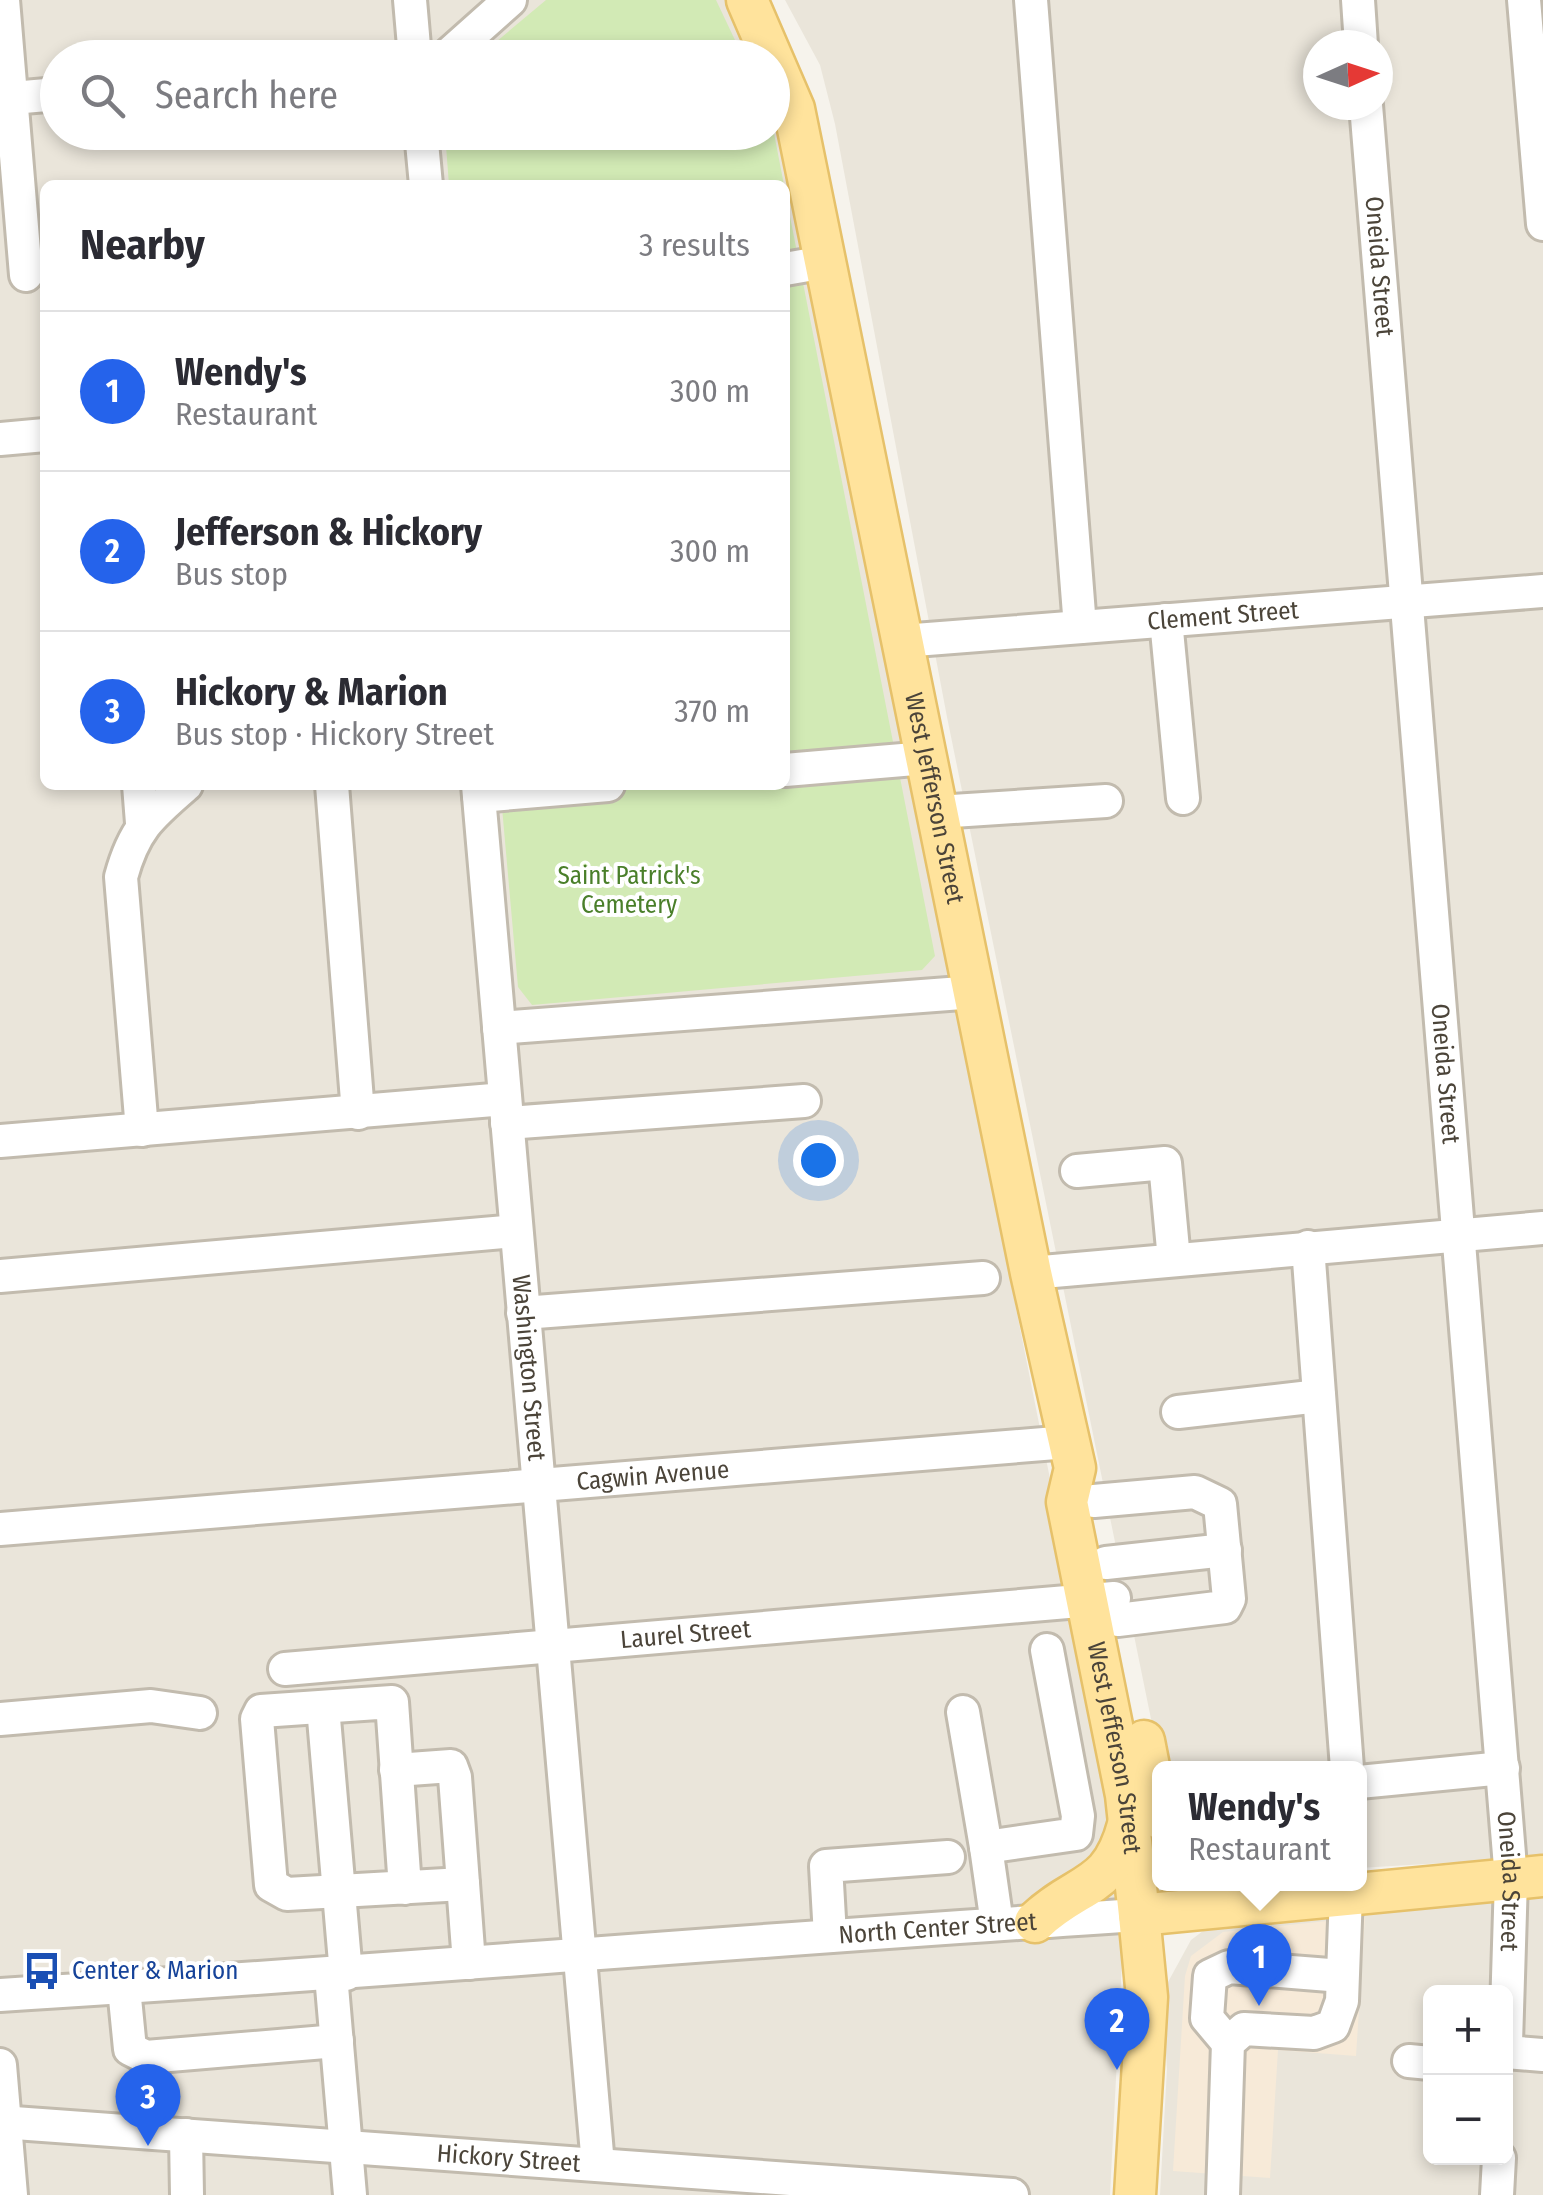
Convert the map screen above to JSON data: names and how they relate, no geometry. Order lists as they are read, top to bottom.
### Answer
{
  "streets": {
    "main road": ["West Jefferson Street", "North Center Street"],
    "street": [
      "Oneida Street",
      "Clement Street",
      "Washington Street",
      "Cagwin Avenue",
      "Laurel Street",
      "Hickory Street"
    ]
  },
  "crossings": [
    ["Oneida Street", "Clement Street"],
    ["Oneida Street", "North Center Street"],
    ["Clement Street", "West Jefferson Street"],
    ["West Jefferson Street", "Cagwin Avenue"],
    ["West Jefferson Street", "Laurel Street"],
    ["West Jefferson Street", "North Center Street"],
    ["Washington Street", "Cagwin Avenue"],
    ["Washington Street", "Laurel Street"],
    ["Washington Street", "North Center Street"],
    ["Washington Street", "Hickory Street"]
  ],
  "parks": ["Saint Patrick's Cemetery"],
  "places": {
    "bus stop": ["Center & Marion"]
  },
  "north": "right",
  "page": {
    "search": "Search here",
    "heading": ["Nearby", "3 results"],
    "list": [
      {
        "mark": "1",
        "name": "Wendy's",
        "note": "Restaurant",
        "value": "300 m"
      },
      {
        "mark": "2",
        "name": "Jefferson & Hickory",
        "note": "Bus stop",
        "value": "300 m"
      },
      {
        "mark": "3",
        "name": "Hickory & Marion",
        "note": "Bus stop · Hickory Street",
        "value": "370 m"
      }
    ],
    "popup": ["Wendy's", "Restaurant"],
    "pins": ["1", "2", "3"],
    "map_buttons": ["+", "−"]
  }
}
